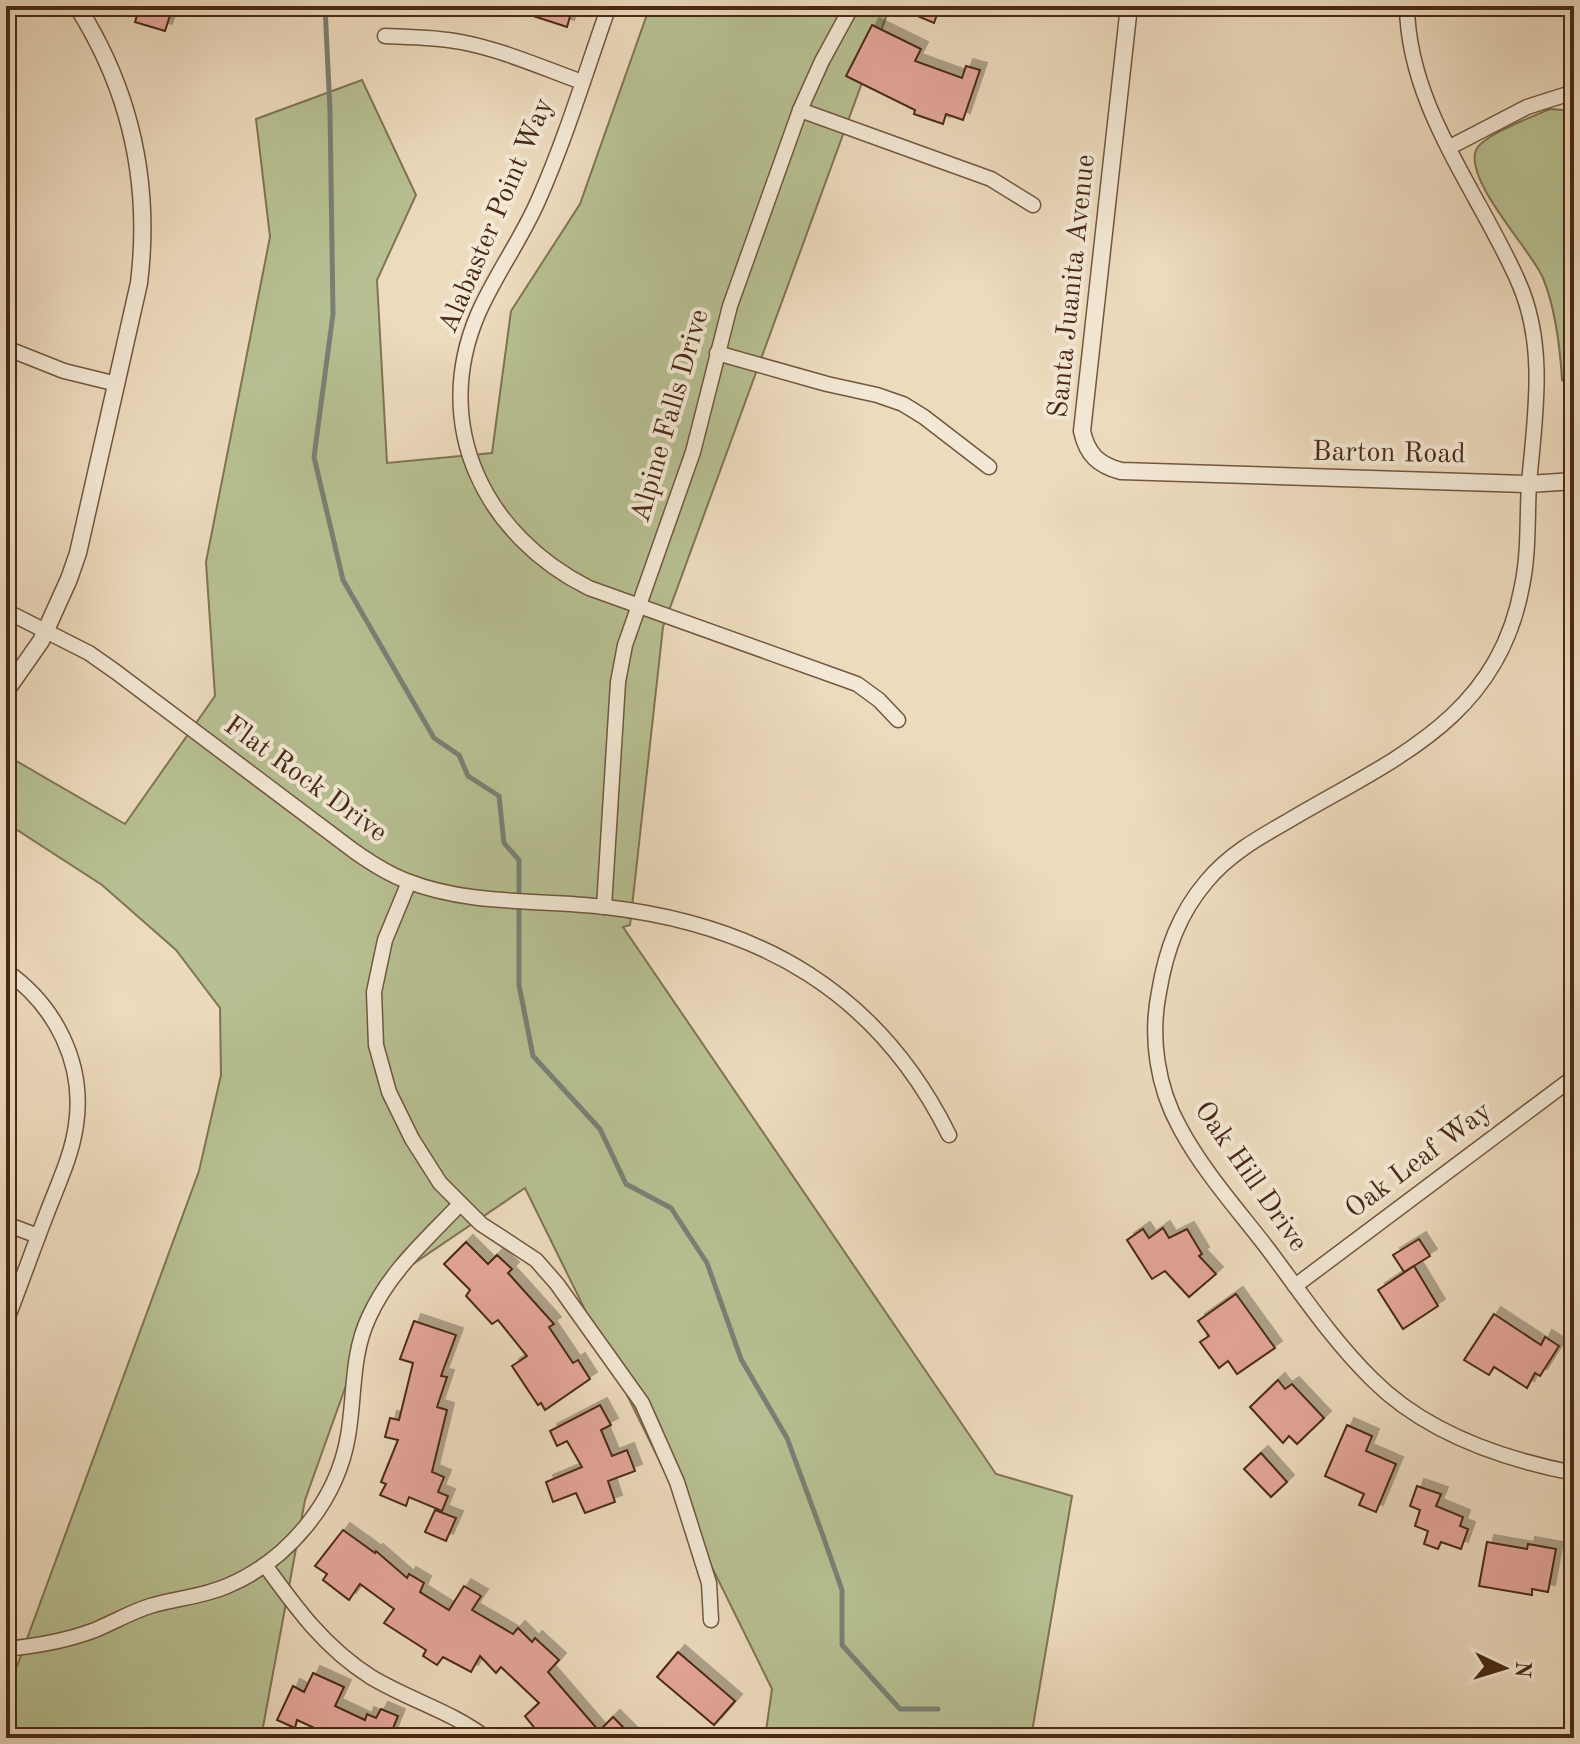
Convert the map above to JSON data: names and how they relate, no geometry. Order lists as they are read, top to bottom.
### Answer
{
  "streets": {
    "street": [
      "Alabaster Point Way",
      "Santa Juanita Avenue",
      "Alpine Falls Drive",
      "Barton Road",
      "Flat Rock Drive",
      "Oak Leaf Way",
      "Oak Hill Drive"
    ]
  },
  "crossings": [
    ["Alabaster Point Way", "Alpine Falls Drive"],
    ["Santa Juanita Avenue", "Barton Road"],
    ["Alpine Falls Drive", "Flat Rock Drive"],
    ["Barton Road", "Oak Hill Drive"],
    ["Oak Leaf Way", "Oak Hill Drive"]
  ],
  "north": "right"
}
